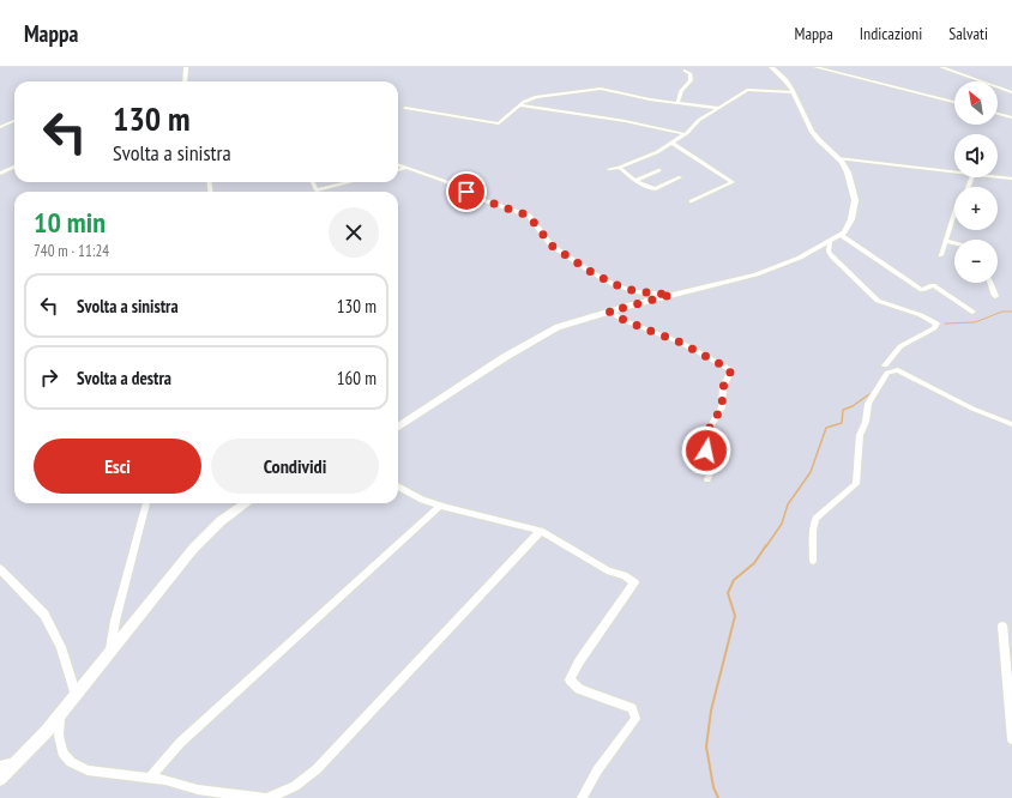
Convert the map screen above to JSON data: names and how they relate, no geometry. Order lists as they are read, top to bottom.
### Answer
{
  "north": "top left",
  "page": {
    "header": "Mappa",
    "nav": ["Mappa", "Indicazioni", "Salvati"],
    "map_buttons": ["+", "−"],
    "turn": ["130 m", "Svolta a sinistra"],
    "heading": ["10 min", "740 m · 11:24"],
    "list": [
      {
        "name": "Svolta a sinistra",
        "value": "130 m"
      },
      {
        "name": "Svolta a destra",
        "value": "160 m"
      }
    ],
    "buttons": ["Esci", "Condividi"]
  }
}
